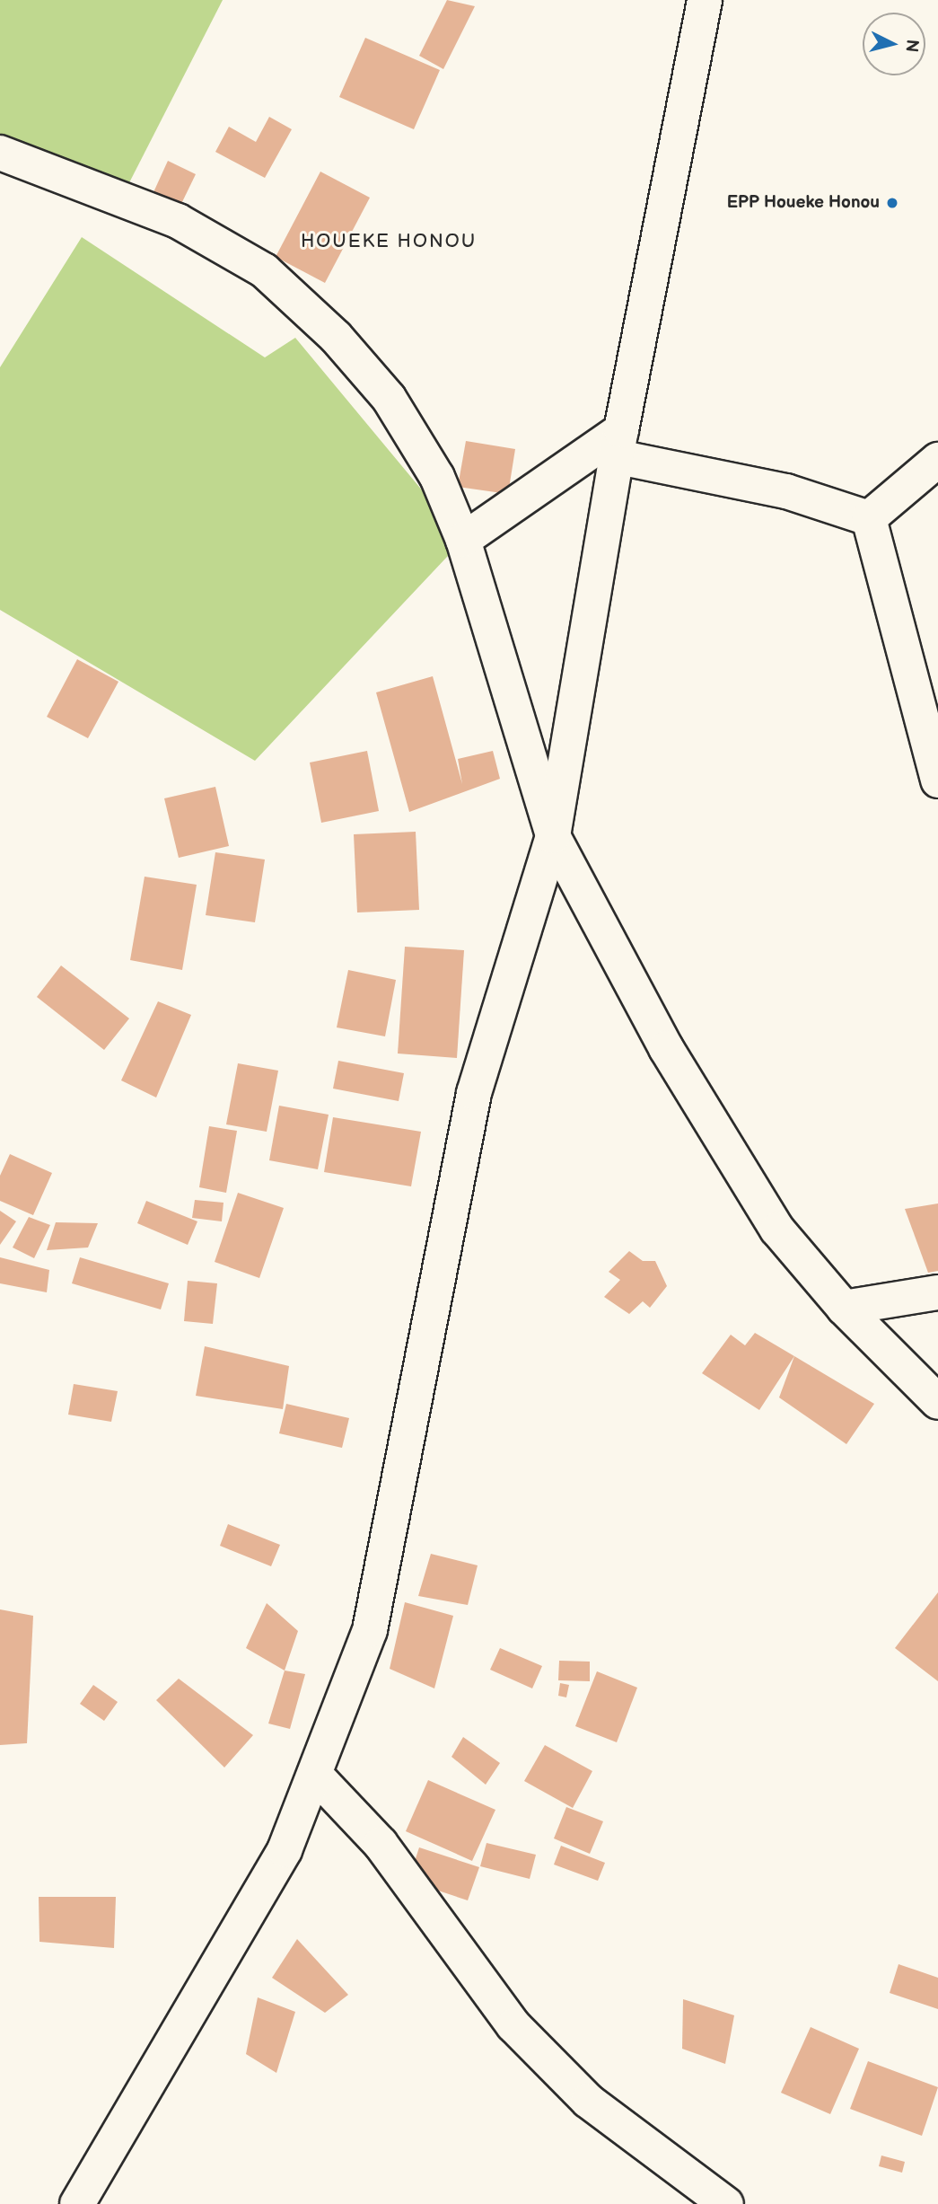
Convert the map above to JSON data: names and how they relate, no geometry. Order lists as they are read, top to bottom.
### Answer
{
  "districts": ["HOUEKE HONOU"],
  "places": ["EPP Houeke Honou"],
  "north": "right"
}
